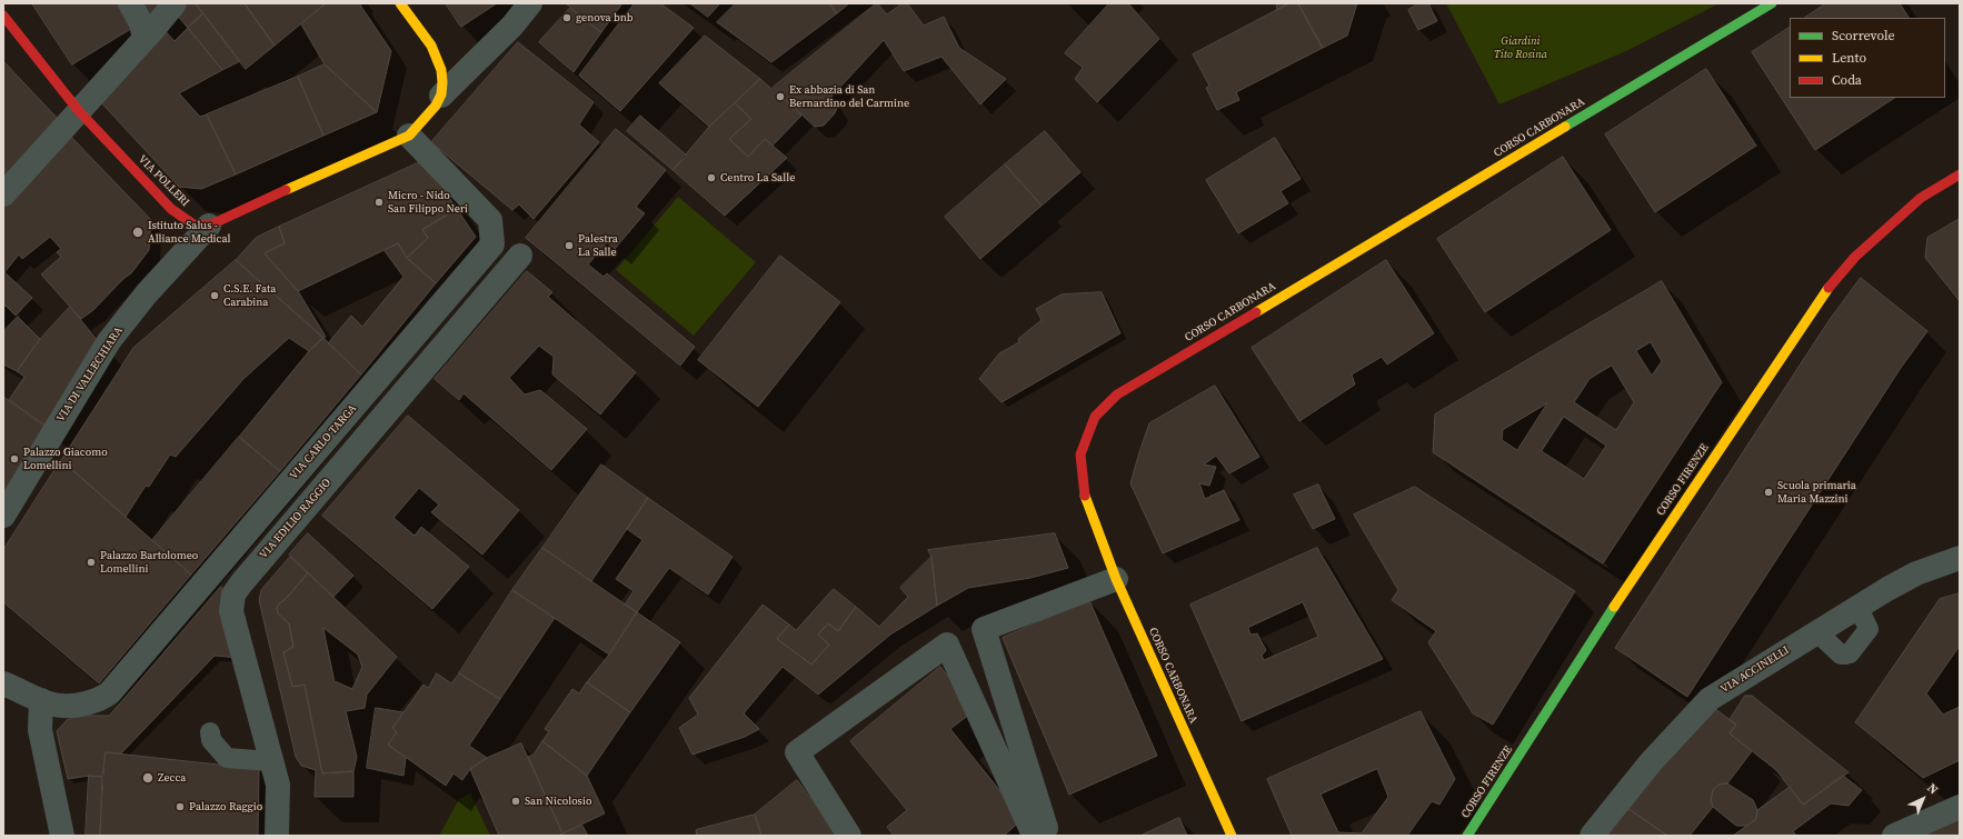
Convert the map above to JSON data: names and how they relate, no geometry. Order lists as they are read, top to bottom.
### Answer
{
  "streets": {
    "street": [
      "CORSO CARBONARA",
      "VIA POLLERI",
      "VIA DI VALLECHIARA",
      "VIA CARLO TARGA",
      "CORSO FIRENZE",
      "VIA EDILIO RAGGIO",
      "VIA ACCINELLI"
    ]
  },
  "crossings": [
    ["VIA POLLERI", "VIA DI VALLECHIARA"]
  ],
  "parks": ["Giardini Tito Rosina"],
  "places": [
    "genova bnb",
    "Ex abbazia di San Bernardino del Carmine",
    "Centro La Salle",
    "Micro - Nido San Filippo Neri",
    "Istituto Salus - Alliance Medical",
    "Palestra La Salle",
    "C.S.E. Fata Carabina",
    "Palazzo Giacomo Lomellini",
    "Scuola primaria Maria Mazzini",
    "Palazzo Bartolomeo Lomellini",
    "Zecca",
    "San Nicolosio",
    "Palazzo Raggio"
  ],
  "legend": ["Scorrevole", "Lento", "Coda"],
  "north": "top right"
}
